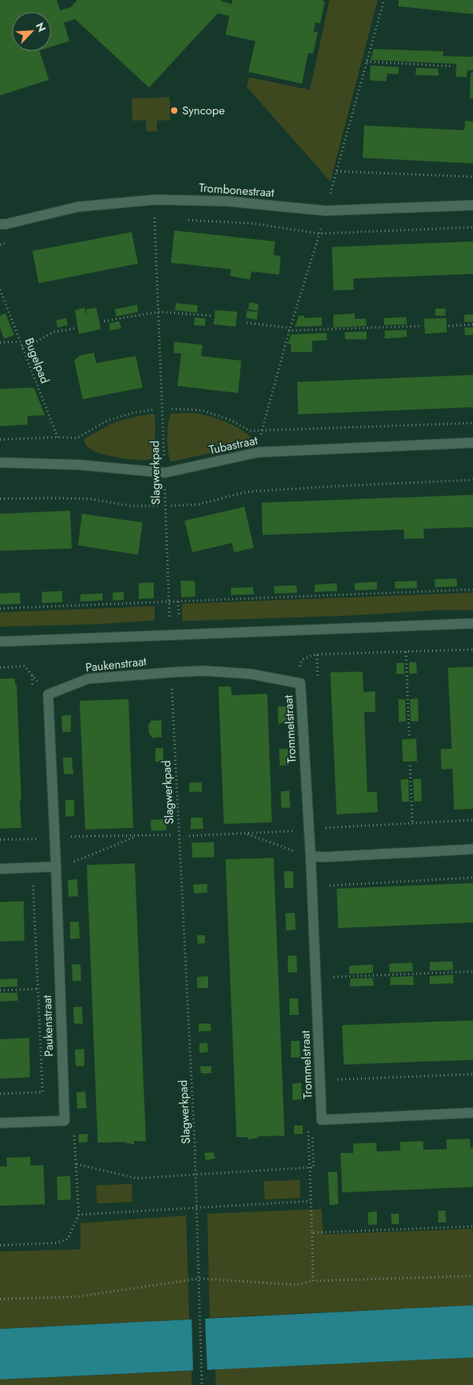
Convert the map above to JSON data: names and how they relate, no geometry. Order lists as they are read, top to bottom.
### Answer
{
  "streets": {
    "street": [
      "Trombonestraat",
      "Tubastraat",
      "Paukenstraat",
      "Trommelstraat"
    ],
    "path": ["Bugelpad", "Slagwerkpad"]
  },
  "crossings": [
    ["Trombonestraat", "Slagwerkpad"],
    ["Tubastraat", "Slagwerkpad"],
    ["Slagwerkpad", "Paukenstraat"],
    ["Slagwerkpad", "Trommelstraat"],
    ["Paukenstraat", "Trommelstraat"]
  ],
  "places": ["Syncope"],
  "north": "top right"
}
